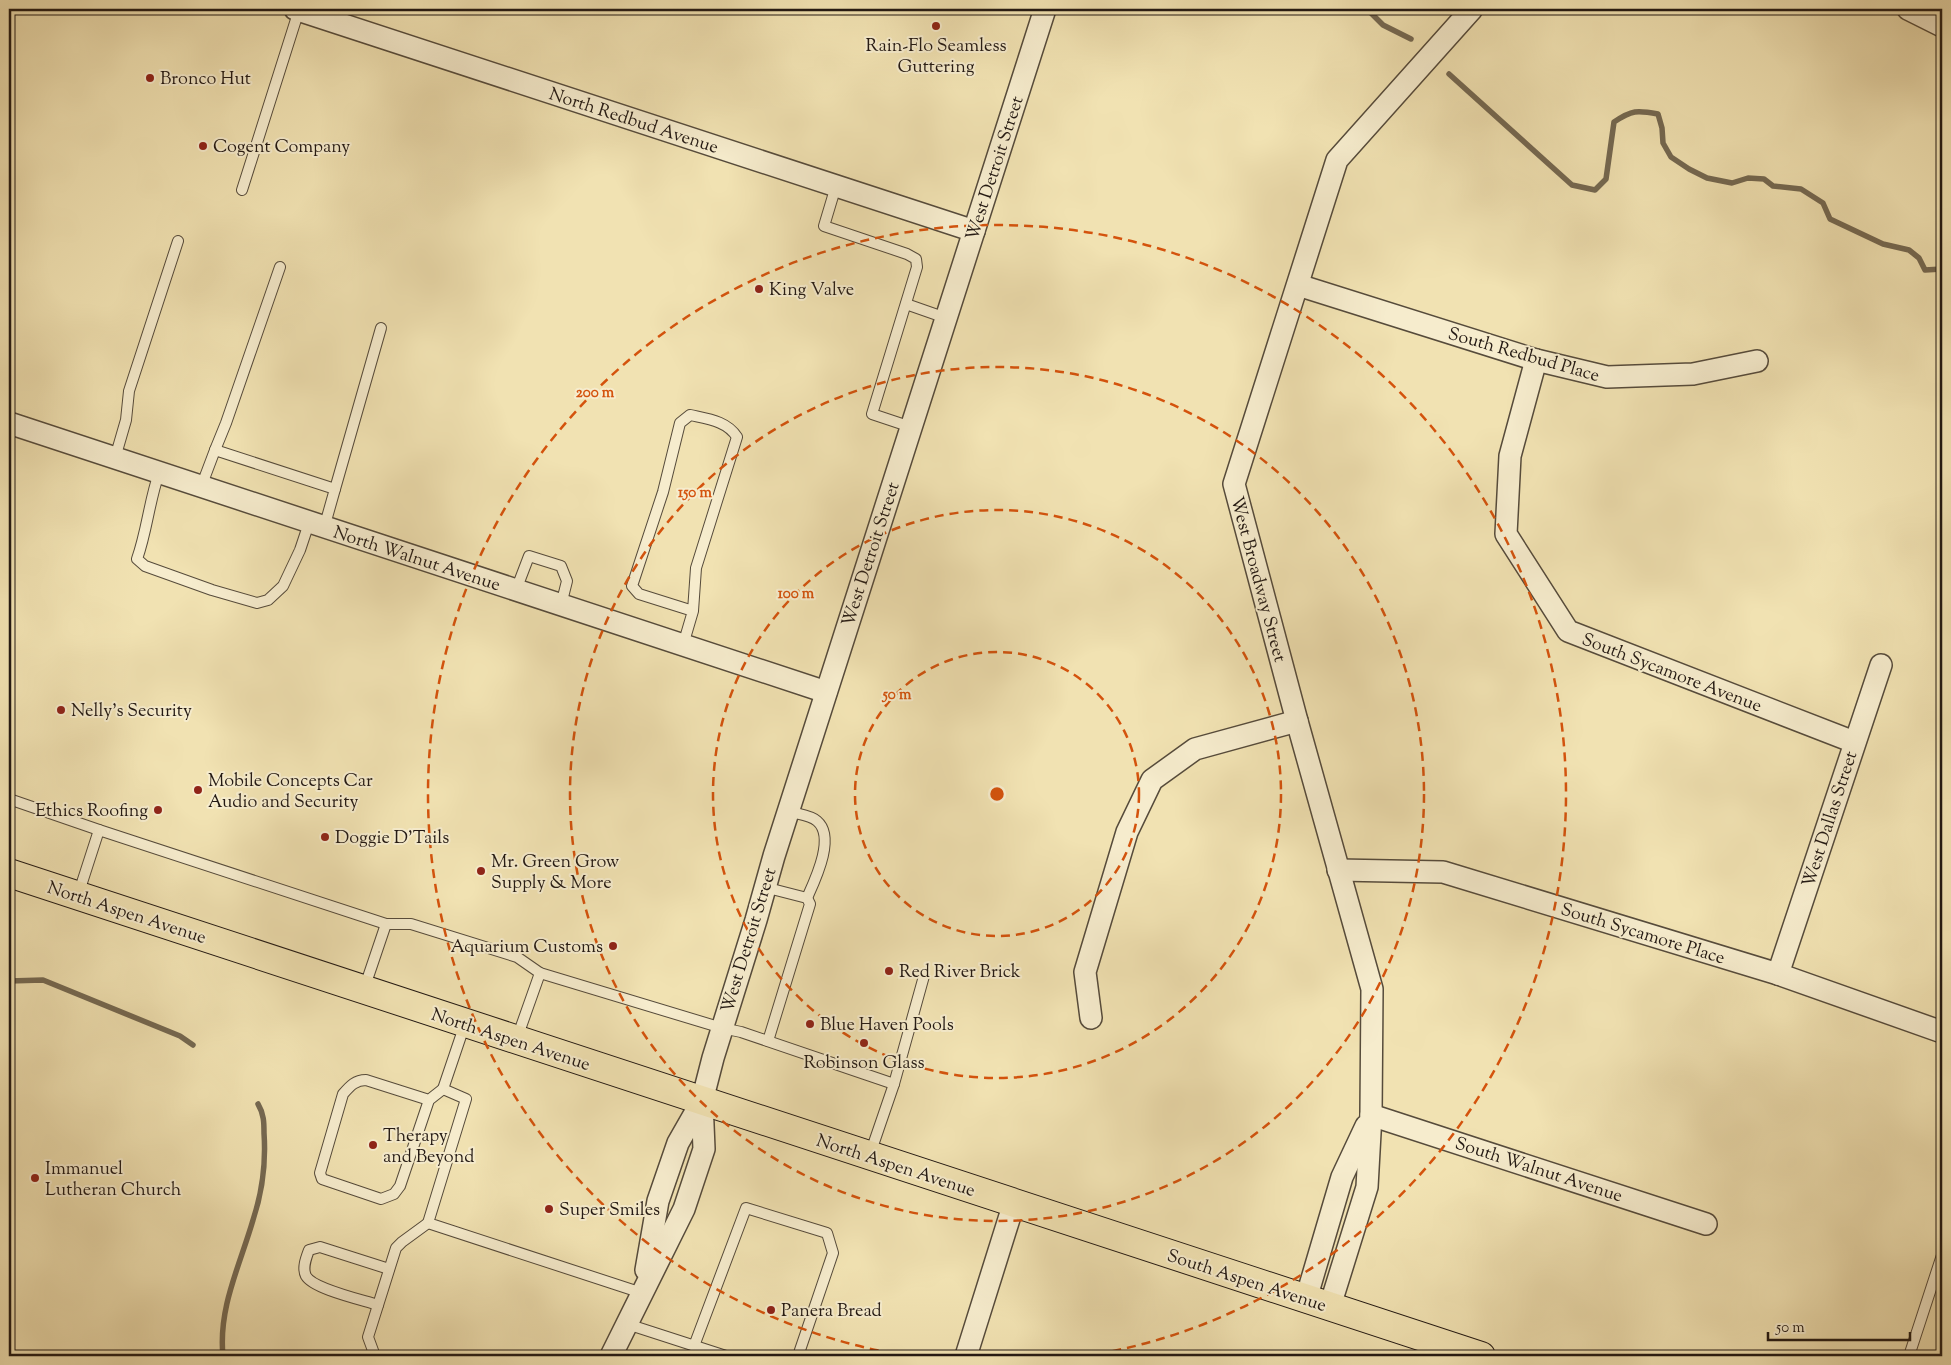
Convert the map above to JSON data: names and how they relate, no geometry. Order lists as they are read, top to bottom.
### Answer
{
  "streets": {
    "main road": ["North Aspen Avenue", "South Aspen Avenue"],
    "street": [
      "North Redbud Avenue",
      "West Detroit Street",
      "South Redbud Place",
      "North Walnut Avenue",
      "West Broadway Street",
      "South Sycamore Avenue",
      "West Dallas Street",
      "South Sycamore Place",
      "South Walnut Avenue"
    ]
  },
  "crossings": [
    ["North Redbud Avenue", "West Detroit Street"],
    ["West Detroit Street", "North Walnut Avenue"],
    ["West Detroit Street", "North Aspen Avenue"],
    ["South Redbud Place", "West Broadway Street"],
    ["South Redbud Place", "South Sycamore Avenue"],
    ["West Broadway Street", "South Sycamore Place"],
    ["West Broadway Street", "South Walnut Avenue"],
    ["West Broadway Street", "South Aspen Avenue"],
    ["South Sycamore Avenue", "West Dallas Street"],
    ["West Dallas Street", "South Sycamore Place"],
    ["North Aspen Avenue", "South Aspen Avenue"]
  ],
  "places": [
    "Rain-Flo Seamless Guttering",
    "Bronco Hut",
    "Cogent Company",
    "King Valve",
    "Nelly's Security",
    "Mobile Concepts Car Audio and Security",
    "Ethics Roofing",
    "Doggie D'Tails",
    "Mr. Green Grow Supply & More",
    "Aquarium Customs",
    "Red River Brick",
    "Blue Haven Pools",
    "Robinson Glass",
    "Therapy and Beyond",
    "Immanuel Lutheran Church",
    "Super Smiles",
    "Panera Bread"
  ],
  "scale_bar": "50 m",
  "rings": [
    "200 m",
    "150 m",
    "100 m",
    "50 m"
  ]
}
